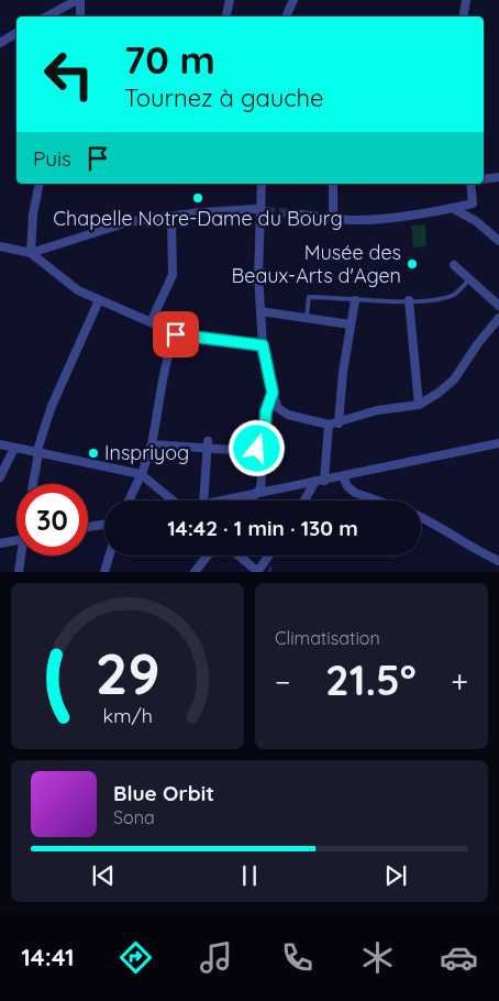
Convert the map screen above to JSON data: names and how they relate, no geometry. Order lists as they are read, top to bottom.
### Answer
{
  "places": ["Chapelle Notre-Dame du Bourg", "Musée des Beaux-Arts d'Agen", "Inspriyog"],
  "page": {
    "turn": ["70 m", "Tournez à gauche"],
    "then": "Puis",
    "limit": "30",
    "trip": "14:42 · 1 min · 130 m",
    "tile": "Climatisation",
    "heat": ["−", "21.5°", "+"],
    "song": ["Blue Orbit", "Sona"],
    "tabs": "14:41",
    "gauge": ["29", "km/h"]
  }
}
